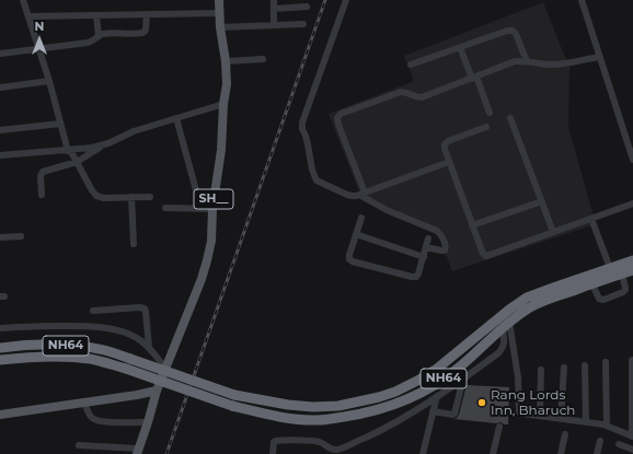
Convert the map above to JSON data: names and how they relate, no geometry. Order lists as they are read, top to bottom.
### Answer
{
  "streets": {
    "highway": ["NH64"],
    "main road": ["SH__"]
  },
  "places": ["Rang Lords Inn, Bharuch"],
  "north": "top"
}
